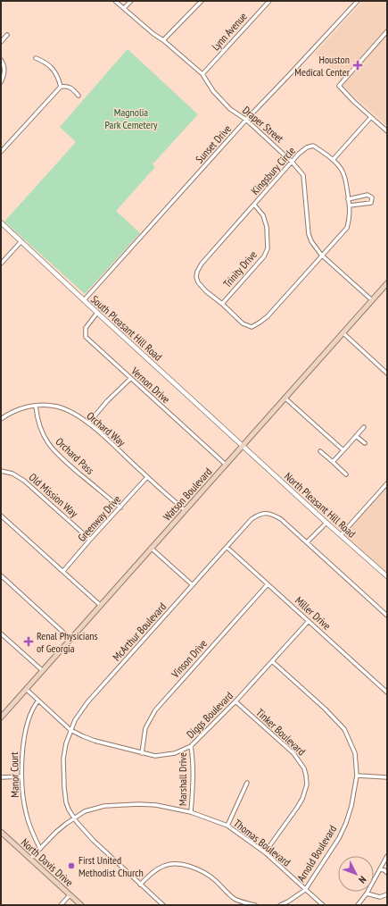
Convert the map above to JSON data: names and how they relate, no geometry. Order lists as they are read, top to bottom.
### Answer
{
  "streets": {
    "main road": ["Watson Boulevard", "North Davis Drive"],
    "street": [
      "Lynn Avenue",
      "Draper Street",
      "Sunset Drive",
      "Kingsbury Circle",
      "Trinity Drive",
      "South Pleasant Hill Road",
      "Vernon Drive",
      "Orchard Way",
      "Orchard Pass",
      "Old Mission Way",
      "North Pleasant Hill Road",
      "Greenway Drive",
      "Miller Drive",
      "McArthur Boulevard",
      "Vinson Drive",
      "Diggs Boulevard",
      "Tinker Boulevard",
      "Manor Court",
      "Marshall Drive",
      "Thomas Boulevard",
      "Arnold Boulevard"
    ]
  },
  "crossings": [
    ["Lynn Avenue", "Draper Street"],
    ["Draper Street", "Sunset Drive"],
    ["Draper Street", "Kingsbury Circle"],
    ["Draper Street", "Watson Boulevard"],
    ["Sunset Drive", "South Pleasant Hill Road"],
    ["Kingsbury Circle", "Trinity Drive"],
    ["South Pleasant Hill Road", "Vernon Drive"],
    ["South Pleasant Hill Road", "Watson Boulevard"],
    ["South Pleasant Hill Road", "North Pleasant Hill Road"],
    ["Vernon Drive", "Watson Boulevard"],
    ["Orchard Way", "Orchard Pass"],
    ["Orchard Way", "Watson Boulevard"],
    ["Orchard Way", "Greenway Drive"],
    ["Orchard Pass", "Greenway Drive"],
    ["Watson Boulevard", "North Pleasant Hill Road"],
    ["Watson Boulevard", "Diggs Boulevard"],
    ["Old Mission Way", "Greenway Drive"],
    ["Miller Drive", "McArthur Boulevard"],
    ["Miller Drive", "Vinson Drive"],
    ["Miller Drive", "Diggs Boulevard"],
    ["McArthur Boulevard", "Diggs Boulevard"],
    ["McArthur Boulevard", "Thomas Boulevard"],
    ["Vinson Drive", "Diggs Boulevard"],
    ["Diggs Boulevard", "Tinker Boulevard"],
    ["Diggs Boulevard", "Manor Court"],
    ["Diggs Boulevard", "Marshall Drive"],
    ["Diggs Boulevard", "Arnold Boulevard"],
    ["Tinker Boulevard", "Thomas Boulevard"],
    ["Manor Court", "Thomas Boulevard"],
    ["Marshall Drive", "Thomas Boulevard"],
    ["Thomas Boulevard", "Arnold Boulevard"],
    ["Thomas Boulevard", "North Davis Drive"]
  ],
  "parks": ["Magnolia Park Cemetery"],
  "places": {
    "health": ["Houston Medical Center", "Renal Physicians of Georgia"],
    "other": ["First United Methodist Church"]
  },
  "north": "bottom right"
}
